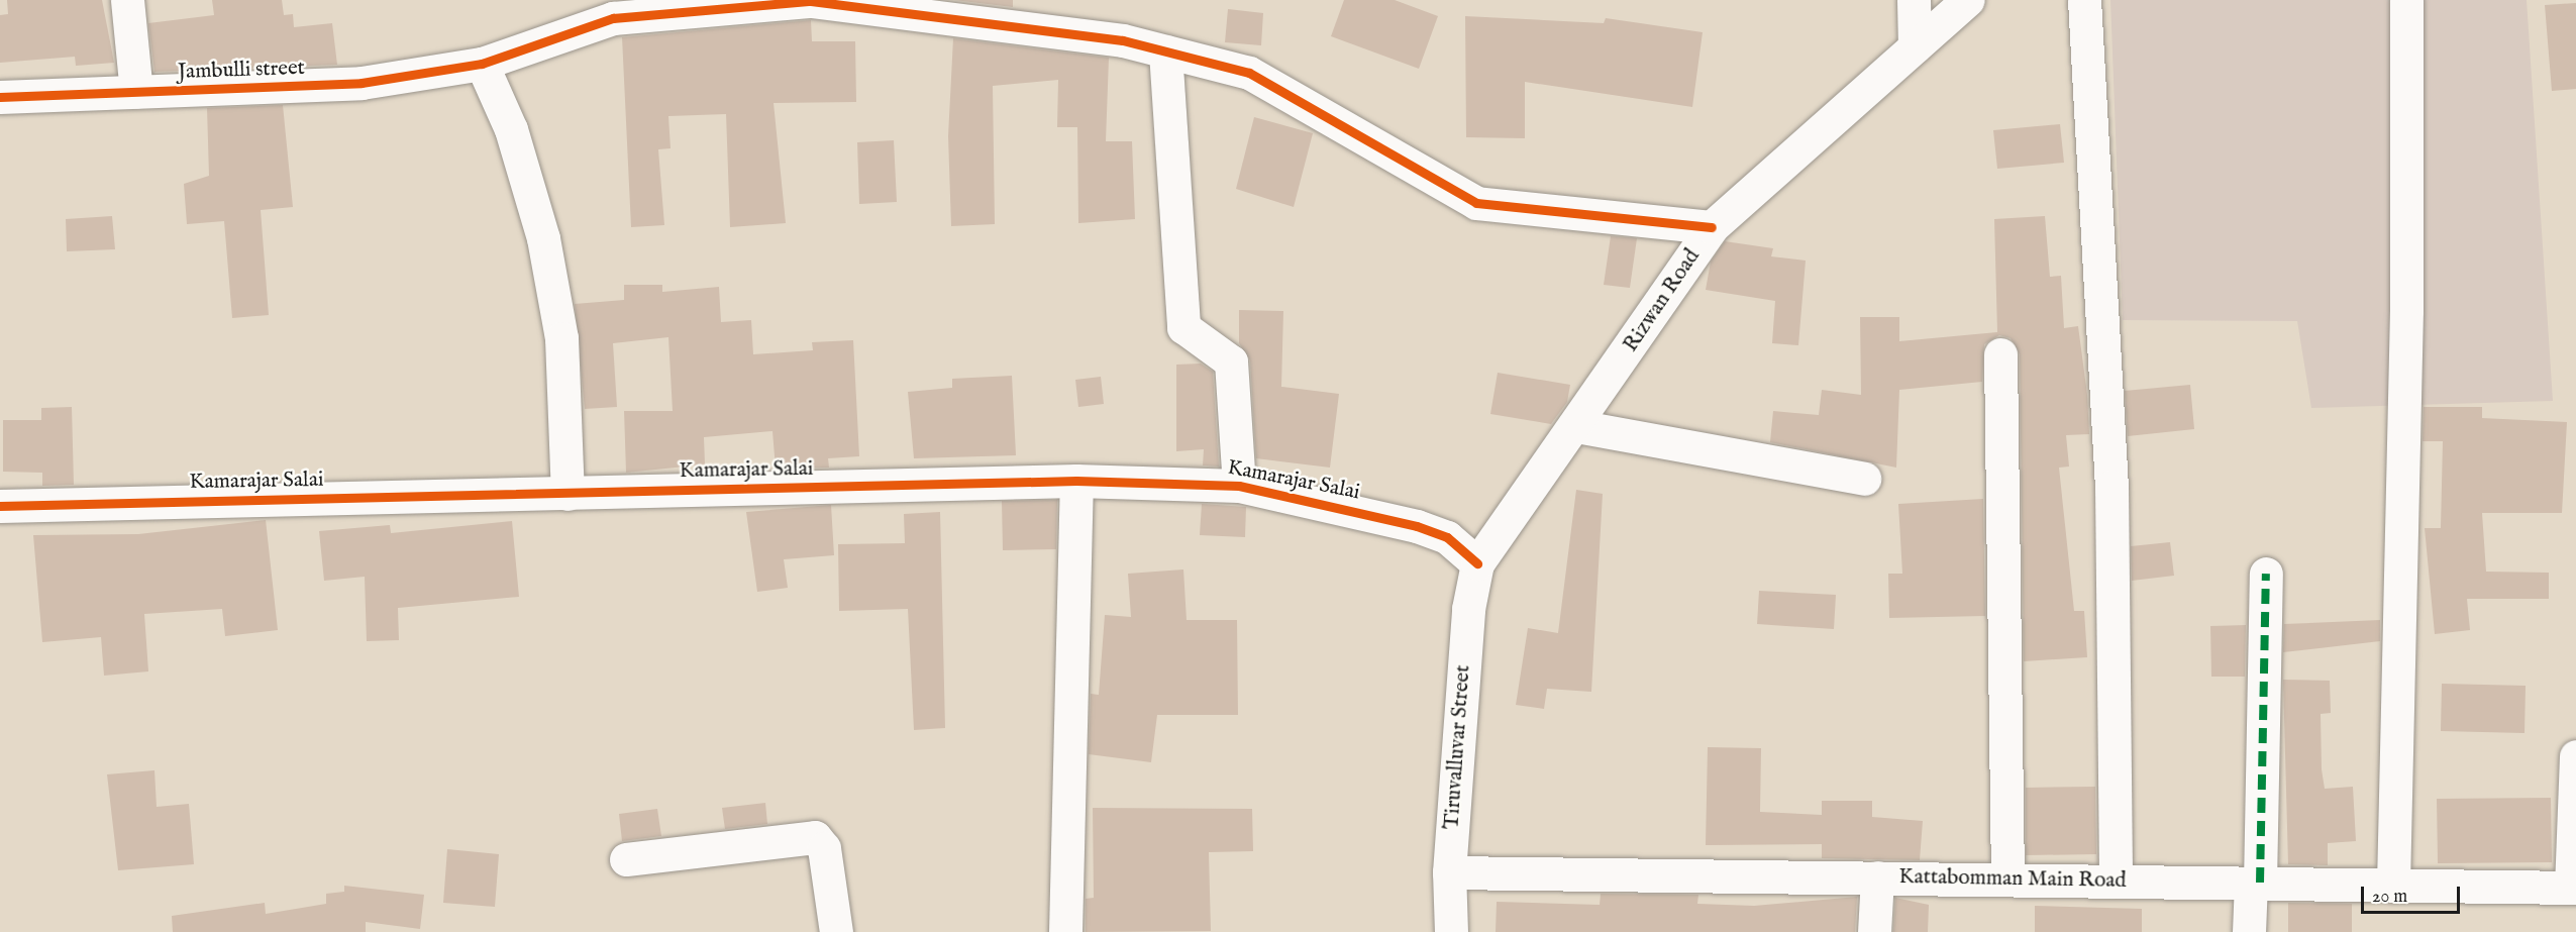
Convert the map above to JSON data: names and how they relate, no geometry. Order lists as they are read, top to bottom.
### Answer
{
  "streets": {
    "street": [
      "Jambulli street",
      "Rizwan Road",
      "Kamarajar Salai",
      "Tiruvalluvar Street",
      "Kattabomman Main Road"
    ]
  },
  "crossings": [
    ["Jambulli street", "Rizwan Road"],
    ["Rizwan Road", "Kamarajar Salai"],
    ["Rizwan Road", "Tiruvalluvar Street"],
    ["Kamarajar Salai", "Tiruvalluvar Street"],
    ["Tiruvalluvar Street", "Kattabomman Main Road"]
  ],
  "scale_bar": "20 m"
}
